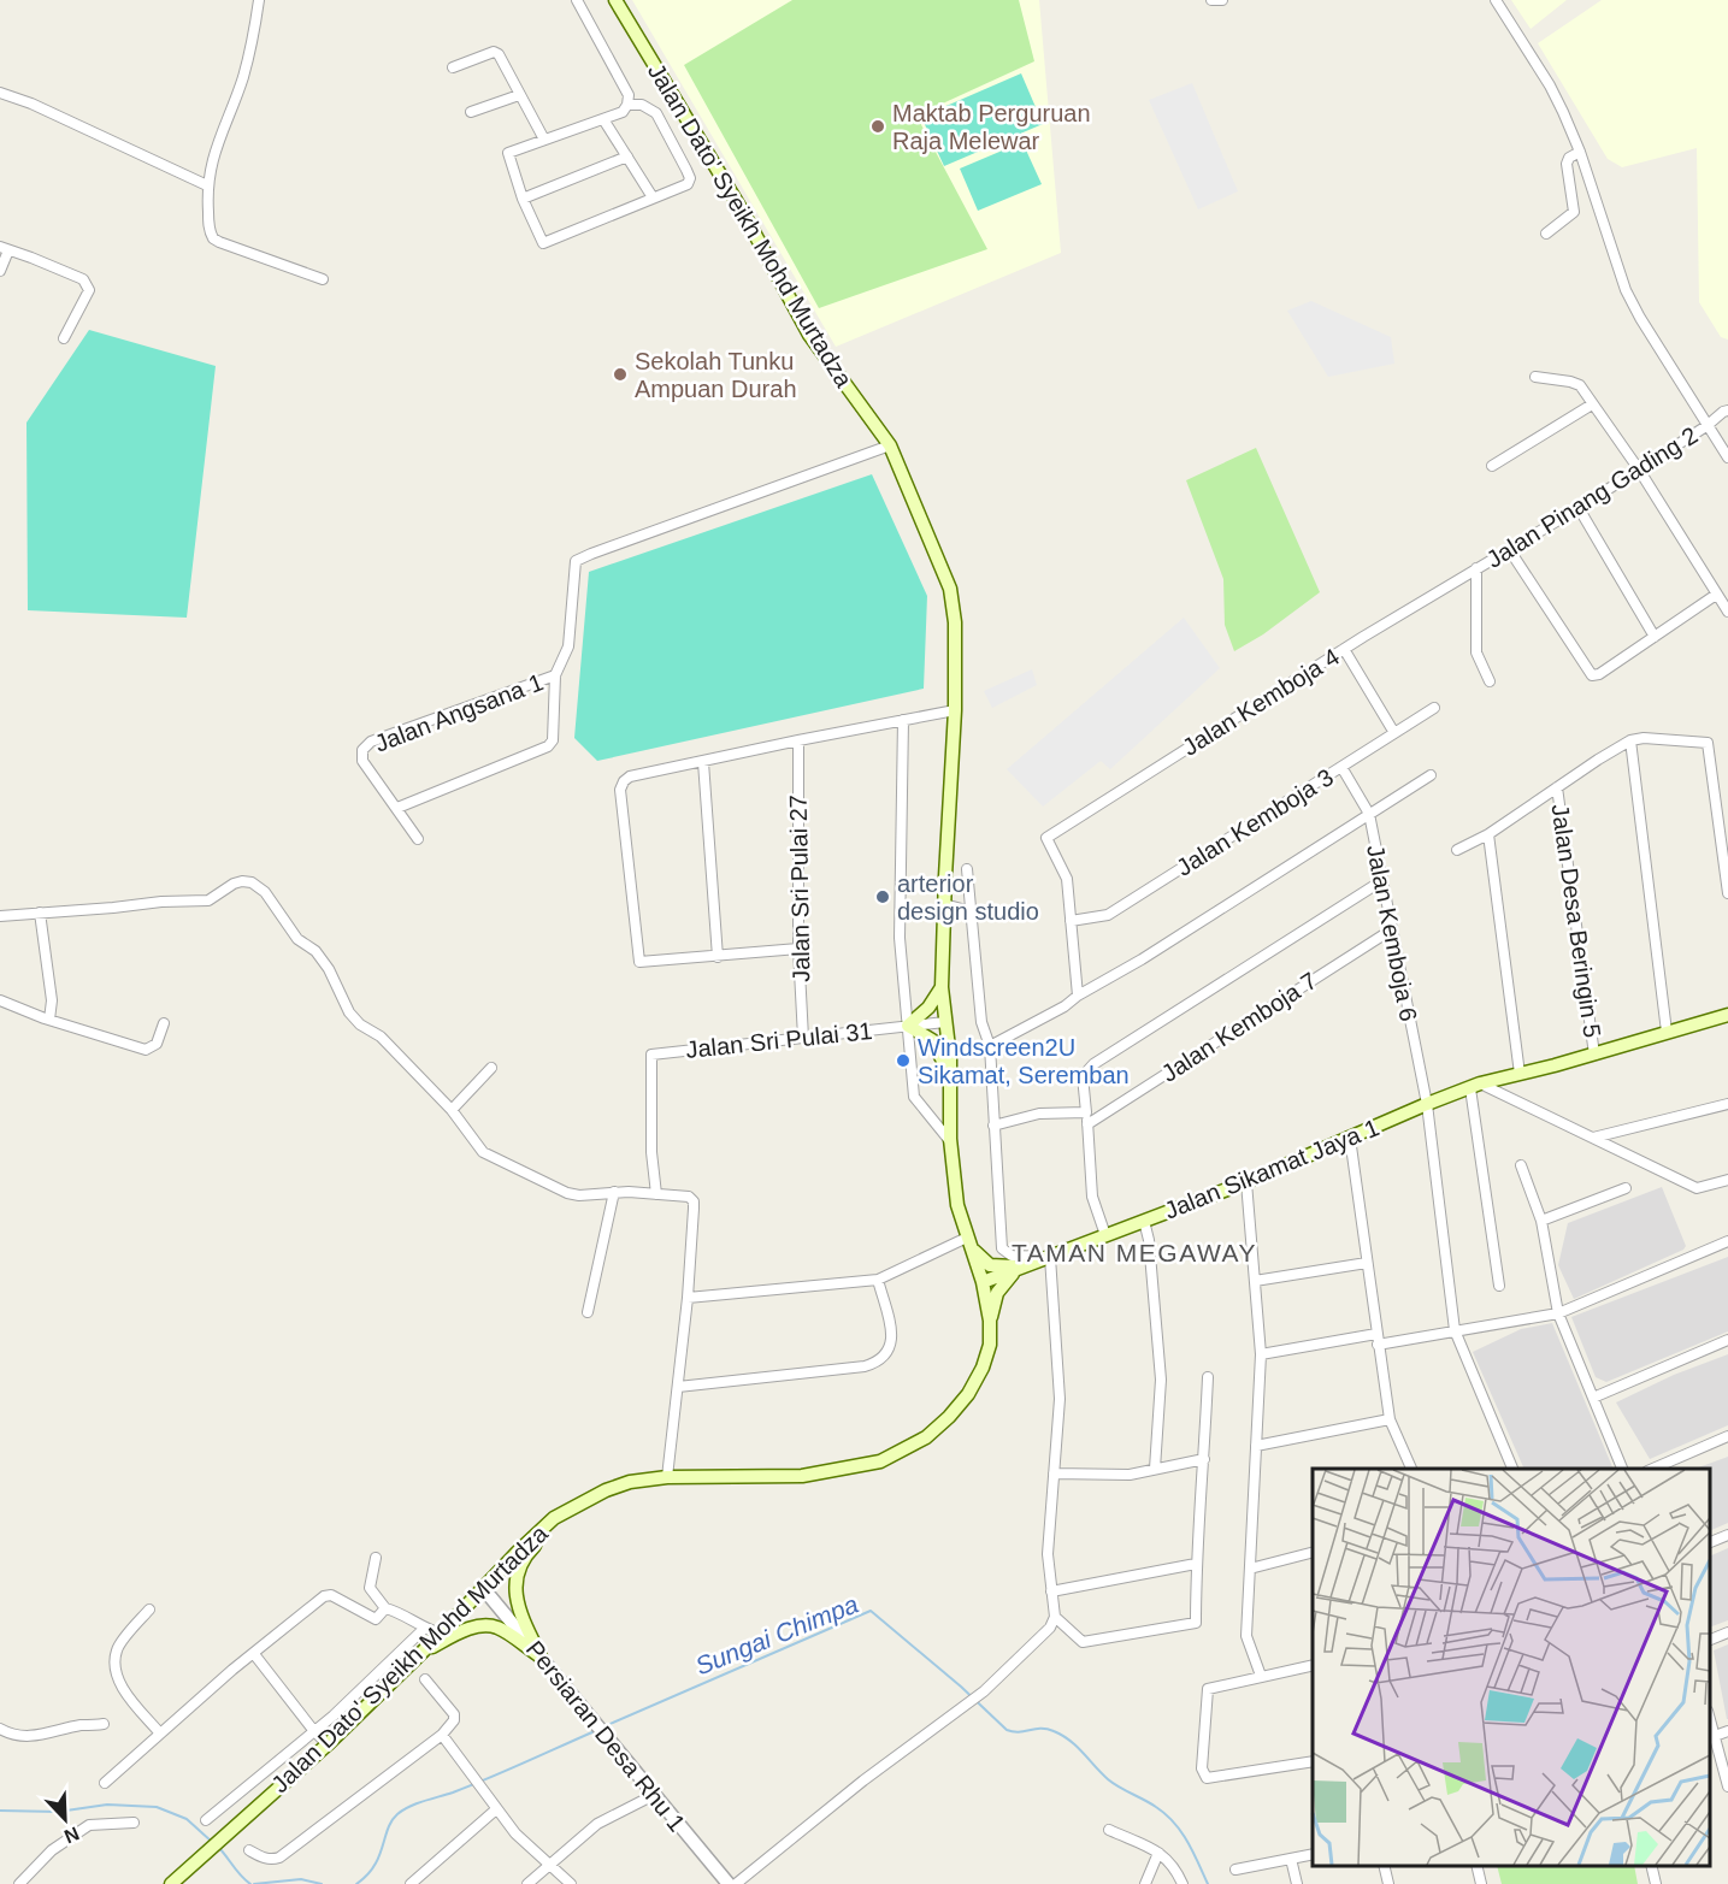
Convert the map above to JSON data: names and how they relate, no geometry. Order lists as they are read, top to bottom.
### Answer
{
  "streets": {
    "main road": ["Jalan Dato' Syeikh Mohd Murtadza", "Jalan Sikamat Jaya 1"],
    "street": [
      "Jalan Pinang Gading 2",
      "Jalan Kemboja 4",
      "Jalan Angsana 1",
      "Jalan Kemboja 3",
      "Jalan Sri Pulai 27",
      "Jalan Desa Beringin 5",
      "Jalan Kemboja 6",
      "Jalan Kemboja 7",
      "Jalan Sri Pulai 31",
      "Persiaran Desa Rhu 1"
    ]
  },
  "crossings": [
    ["Jalan Dato' Syeikh Mohd Murtadza", "Jalan Sri Pulai 31"],
    ["Jalan Dato' Syeikh Mohd Murtadza", "Jalan Sikamat Jaya 1"],
    ["Jalan Dato' Syeikh Mohd Murtadza", "Persiaran Desa Rhu 1"],
    ["Jalan Pinang Gading 2", "Jalan Kemboja 4"],
    ["Jalan Kemboja 4", "Jalan Kemboja 3"],
    ["Jalan Kemboja 3", "Jalan Kemboja 6"],
    ["Jalan Sri Pulai 27", "Jalan Sri Pulai 31"],
    ["Jalan Desa Beringin 5", "Jalan Sikamat Jaya 1"],
    ["Jalan Kemboja 6", "Jalan Kemboja 7"],
    ["Jalan Kemboja 6", "Jalan Sikamat Jaya 1"]
  ],
  "districts": ["TAMAN MEGAWAY"],
  "water": ["Sungai Chimpa"],
  "places": [
    "Maktab Perguruan Raja Melewar",
    "Sekolah Tunku Ampuan Durah",
    "arterior design studio",
    "Windscreen2U Sikamat, Seremban"
  ],
  "north": "bottom right"
}
